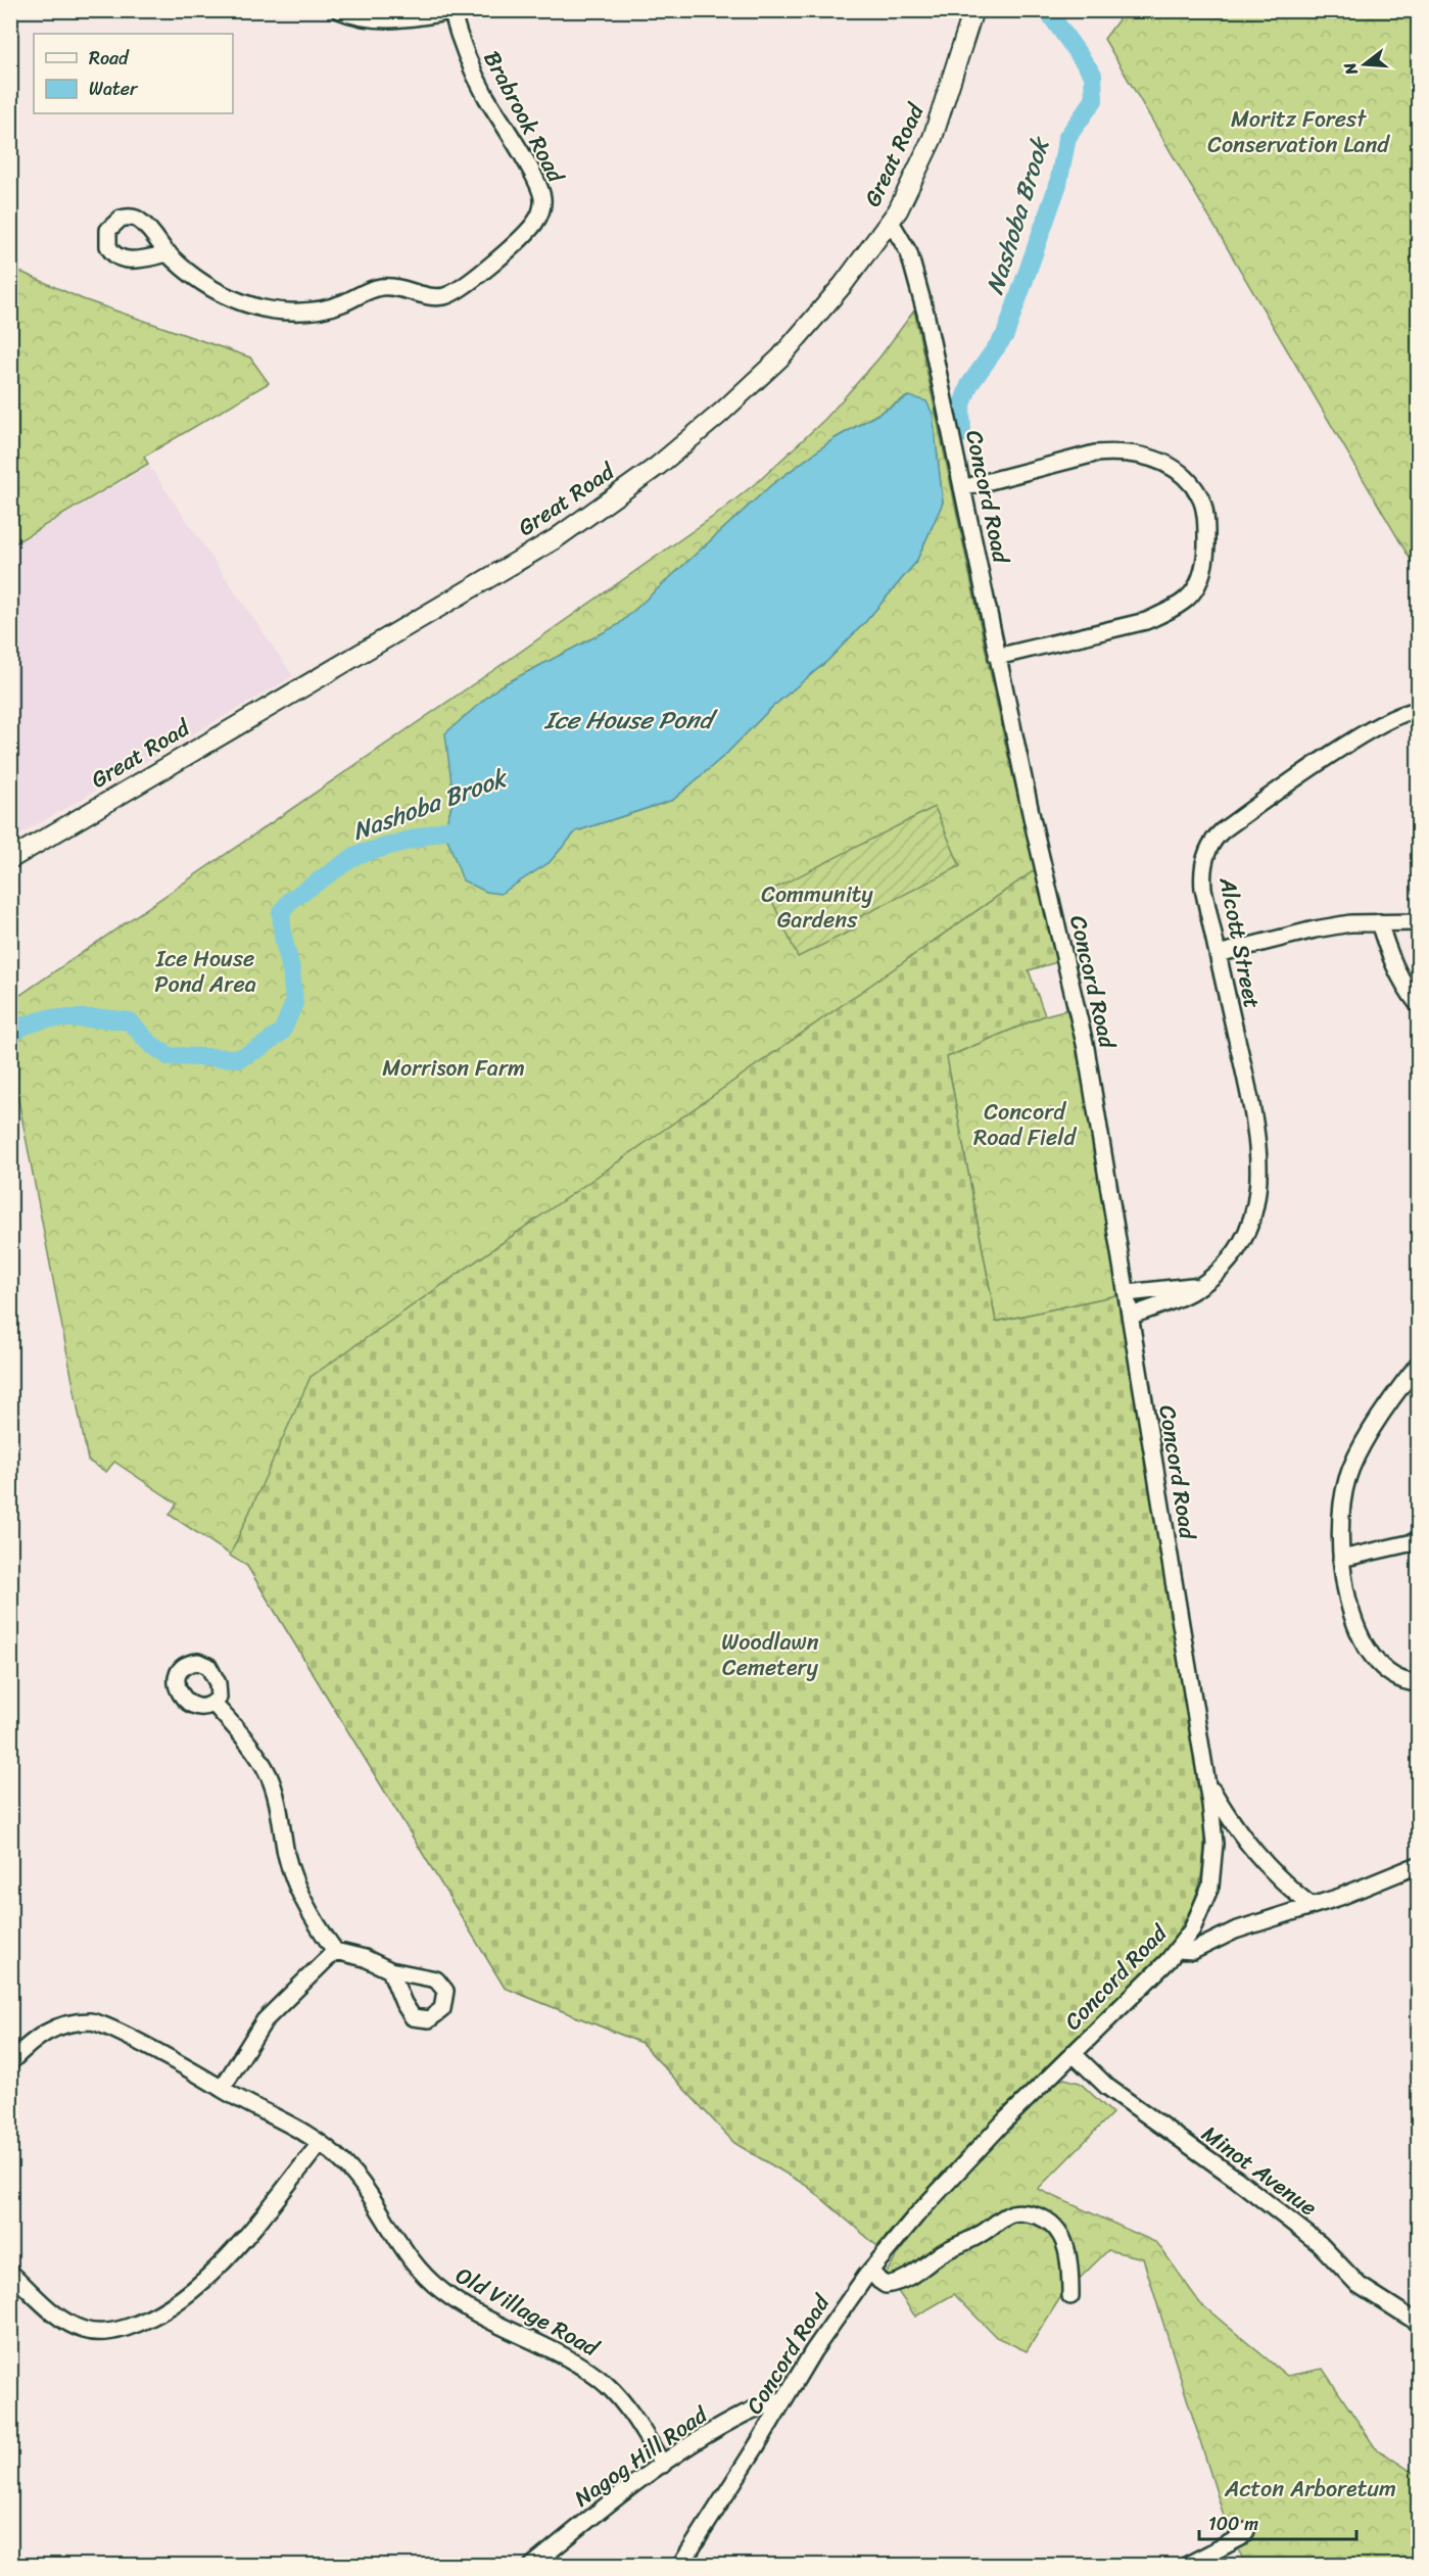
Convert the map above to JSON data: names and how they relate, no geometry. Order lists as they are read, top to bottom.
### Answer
{
  "streets": {
    "main road": ["Great Road"],
    "street": [
      "Brabrook Road",
      "Concord Road",
      "Alcott Street",
      "Minot Avenue",
      "Old Village Road",
      "Nagog Hill Road"
    ]
  },
  "crossings": [
    ["Great Road", "Concord Road"],
    ["Concord Road", "Alcott Street"],
    ["Concord Road", "Minot Avenue"],
    ["Concord Road", "Nagog Hill Road"],
    ["Old Village Road", "Nagog Hill Road"]
  ],
  "water": ["Nashoba Brook", "Ice House Pond"],
  "parks": [
    "Moritz Forest Conservation Land",
    "Community Gardens",
    "Ice House Pond Area",
    "Morrison Farm",
    "Concord Road Field",
    "Woodlawn Cemetery",
    "Acton Arboretum"
  ],
  "legend": ["Road", "Water"],
  "scale_bar": "100 m",
  "north": "left"
}
